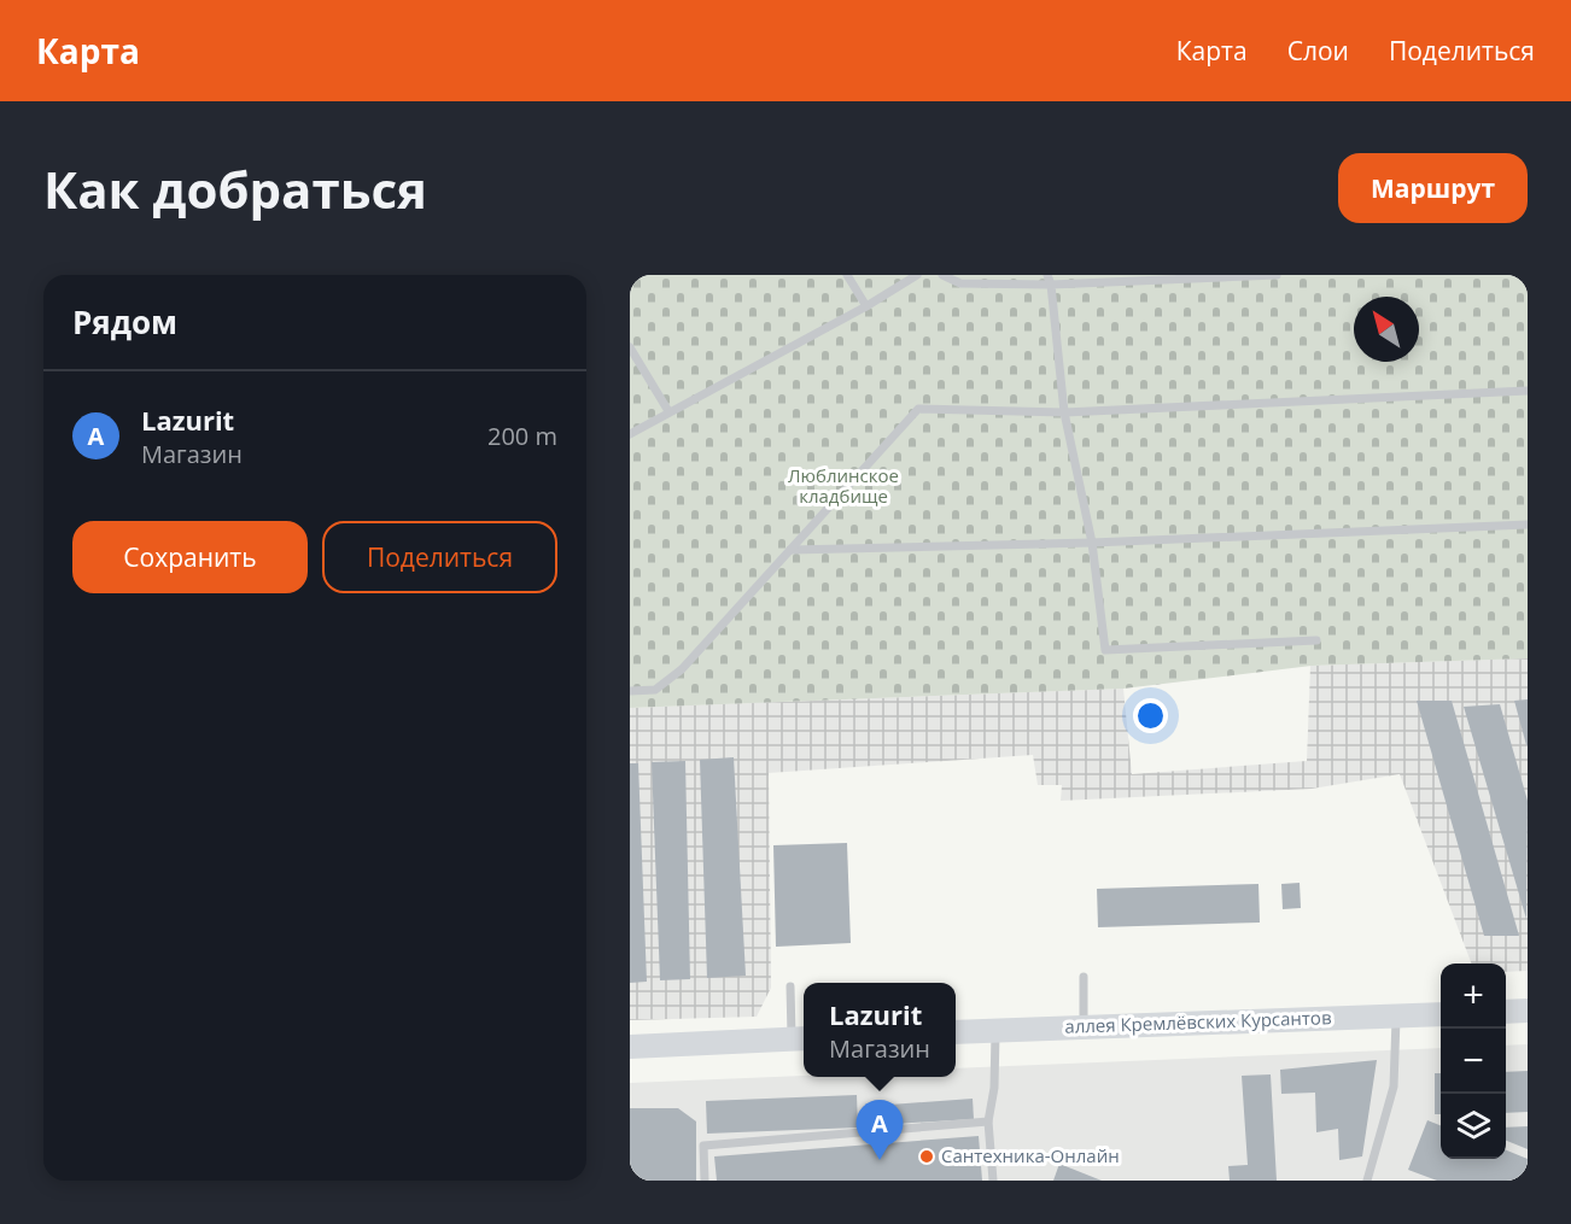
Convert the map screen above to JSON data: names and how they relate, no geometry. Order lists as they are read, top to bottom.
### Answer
{
  "streets": {
    "main road": ["аллея Кремлёвских Курсантов"]
  },
  "parks": ["Люблинское кладбище"],
  "places": ["Сантехника-Онлайн"],
  "north": "top left",
  "page": {
    "header": "Карта",
    "nav": ["Карта", "Слои", "Поделиться"],
    "buttons": [
      "Маршрут",
      ["Сохранить", "Поделиться"]
    ],
    "title": "Как добраться",
    "heading": "Рядом",
    "list": [
      {
        "mark": "A",
        "name": "Lazurit",
        "note": "Магазин",
        "value": "200 m"
      }
    ],
    "map_buttons": ["+", "−"],
    "popup": ["Lazurit", "Магазин"],
    "pins": "A"
  }
}
